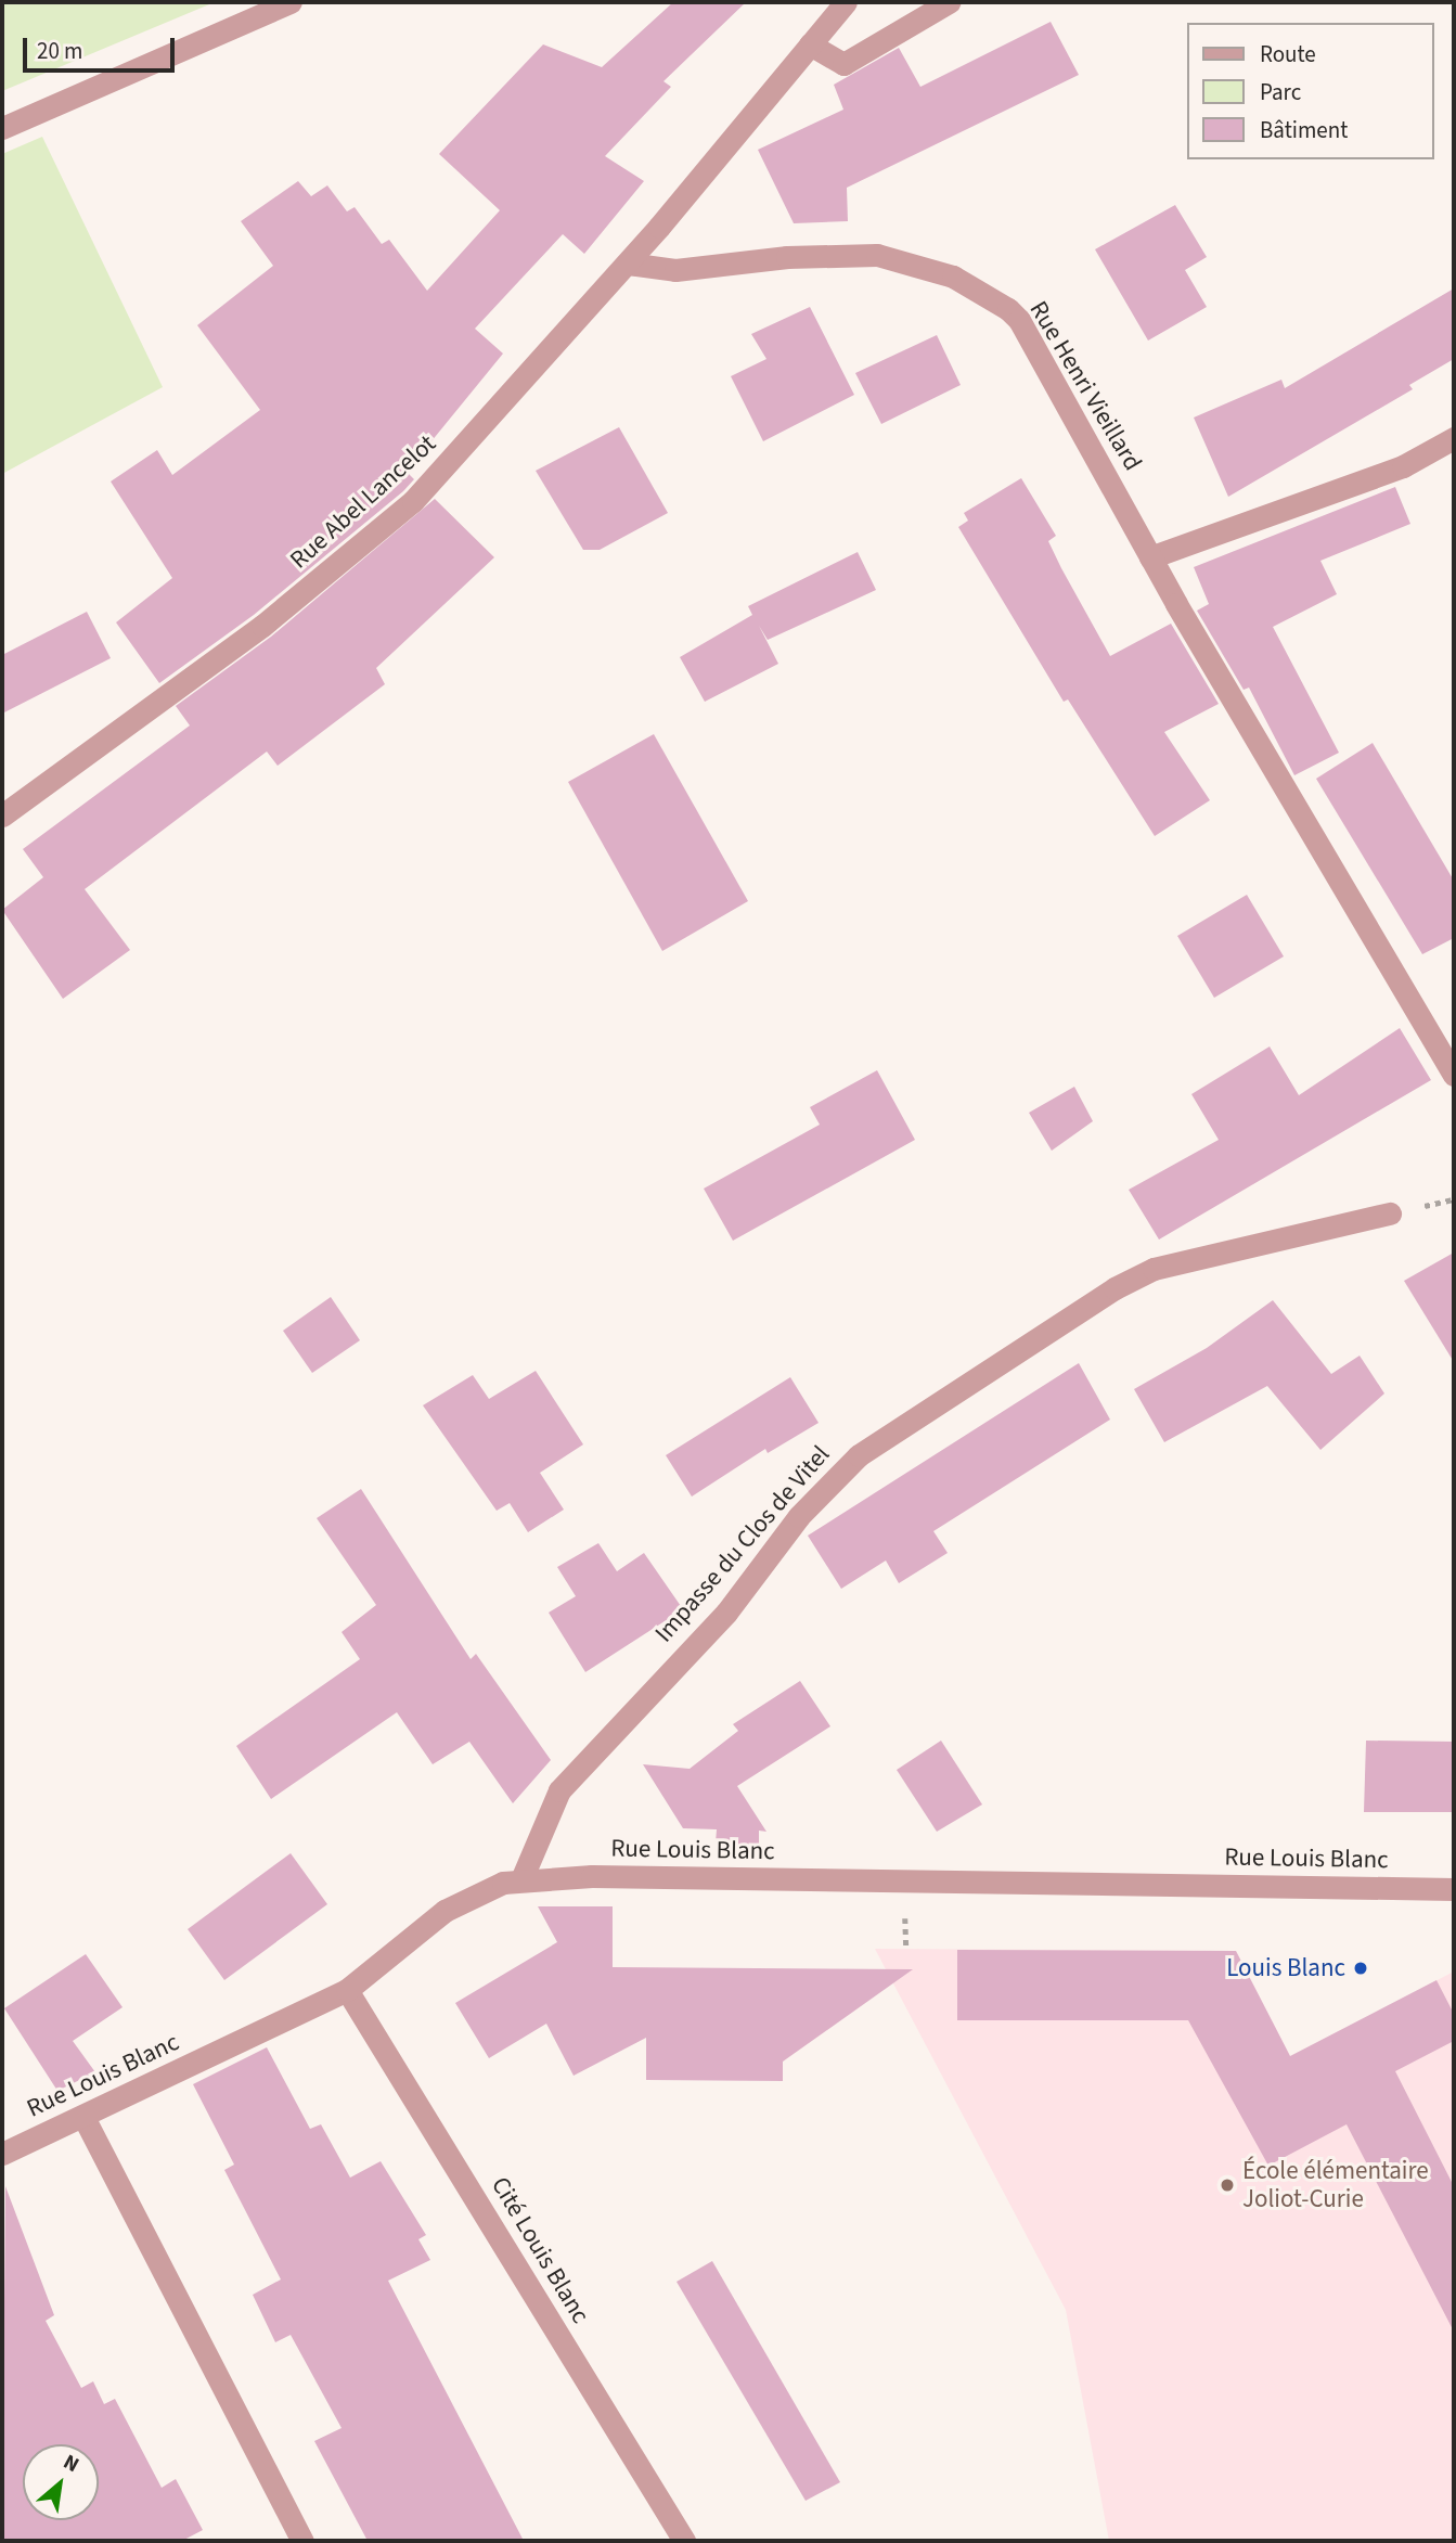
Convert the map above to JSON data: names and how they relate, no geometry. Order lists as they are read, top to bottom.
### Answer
{
  "streets": {
    "street": [
      "Rue Henri Vieillard",
      "Rue Abel Lancelot",
      "Impasse du Clos de Vitel",
      "Rue Louis Blanc",
      "Cité Louis Blanc"
    ]
  },
  "crossings": [
    ["Rue Henri Vieillard", "Rue Abel Lancelot"],
    ["Impasse du Clos de Vitel", "Rue Louis Blanc"],
    ["Rue Louis Blanc", "Cité Louis Blanc"]
  ],
  "places": ["Louis Blanc", "École élémentaire Joliot-Curie"],
  "legend": ["Route", "Parc", "Bâtiment"],
  "scale_bar": "20 m",
  "north": "top right"
}
